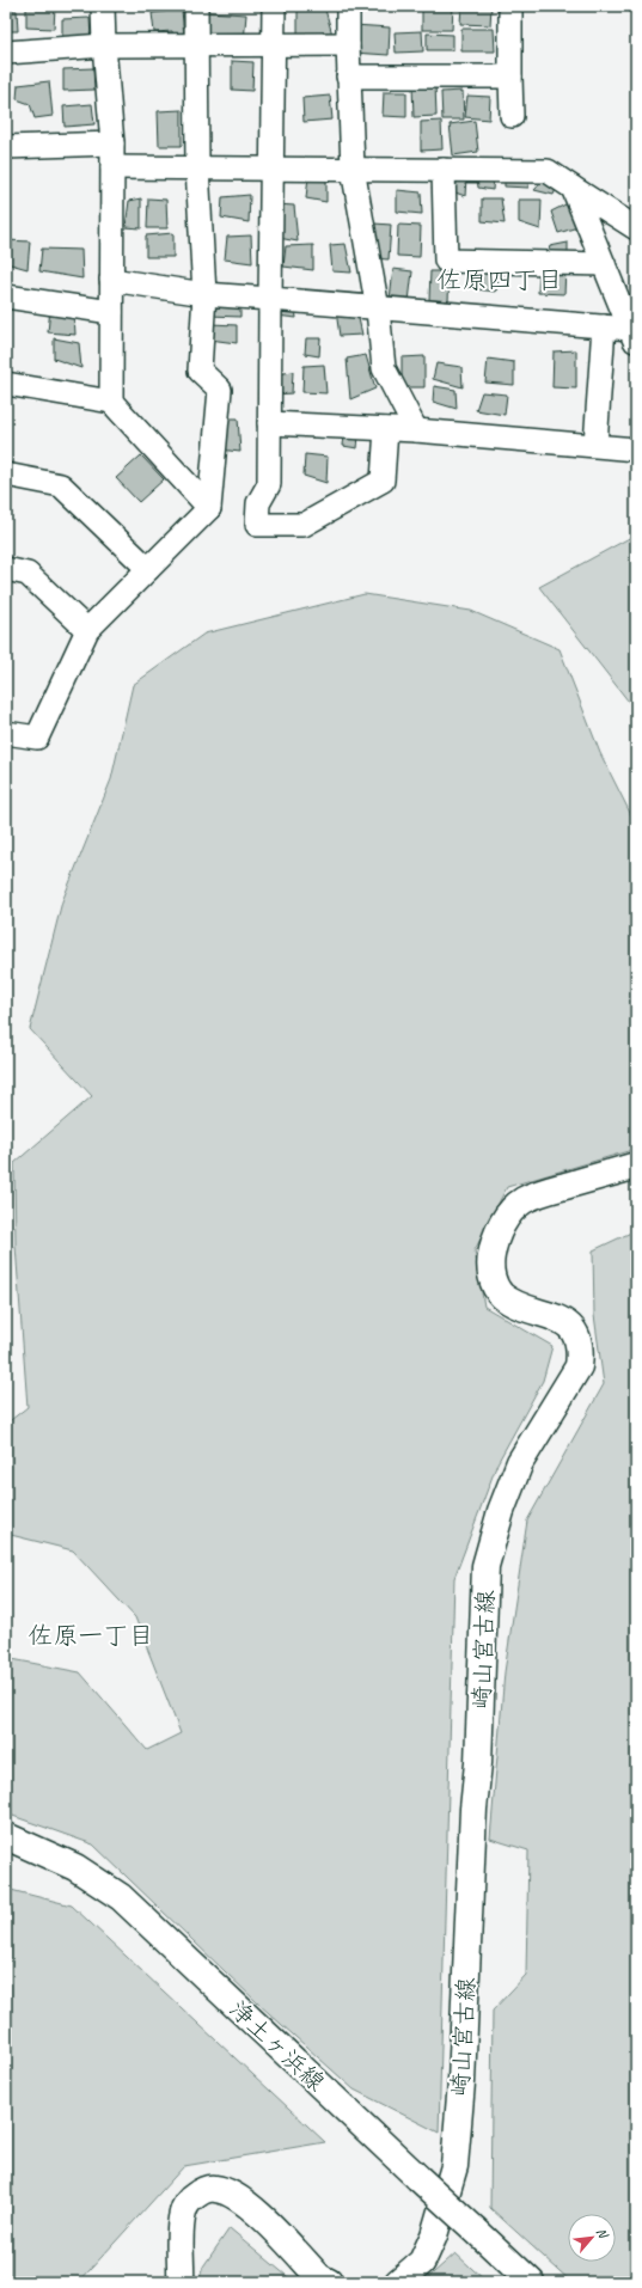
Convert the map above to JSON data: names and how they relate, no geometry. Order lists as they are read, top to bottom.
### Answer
{
  "streets": {
    "main road": ["崎山宮古線", "浄土ヶ浜線"]
  },
  "districts": ["佐原四丁目", "佐原一丁目"],
  "north": "top right"
}
